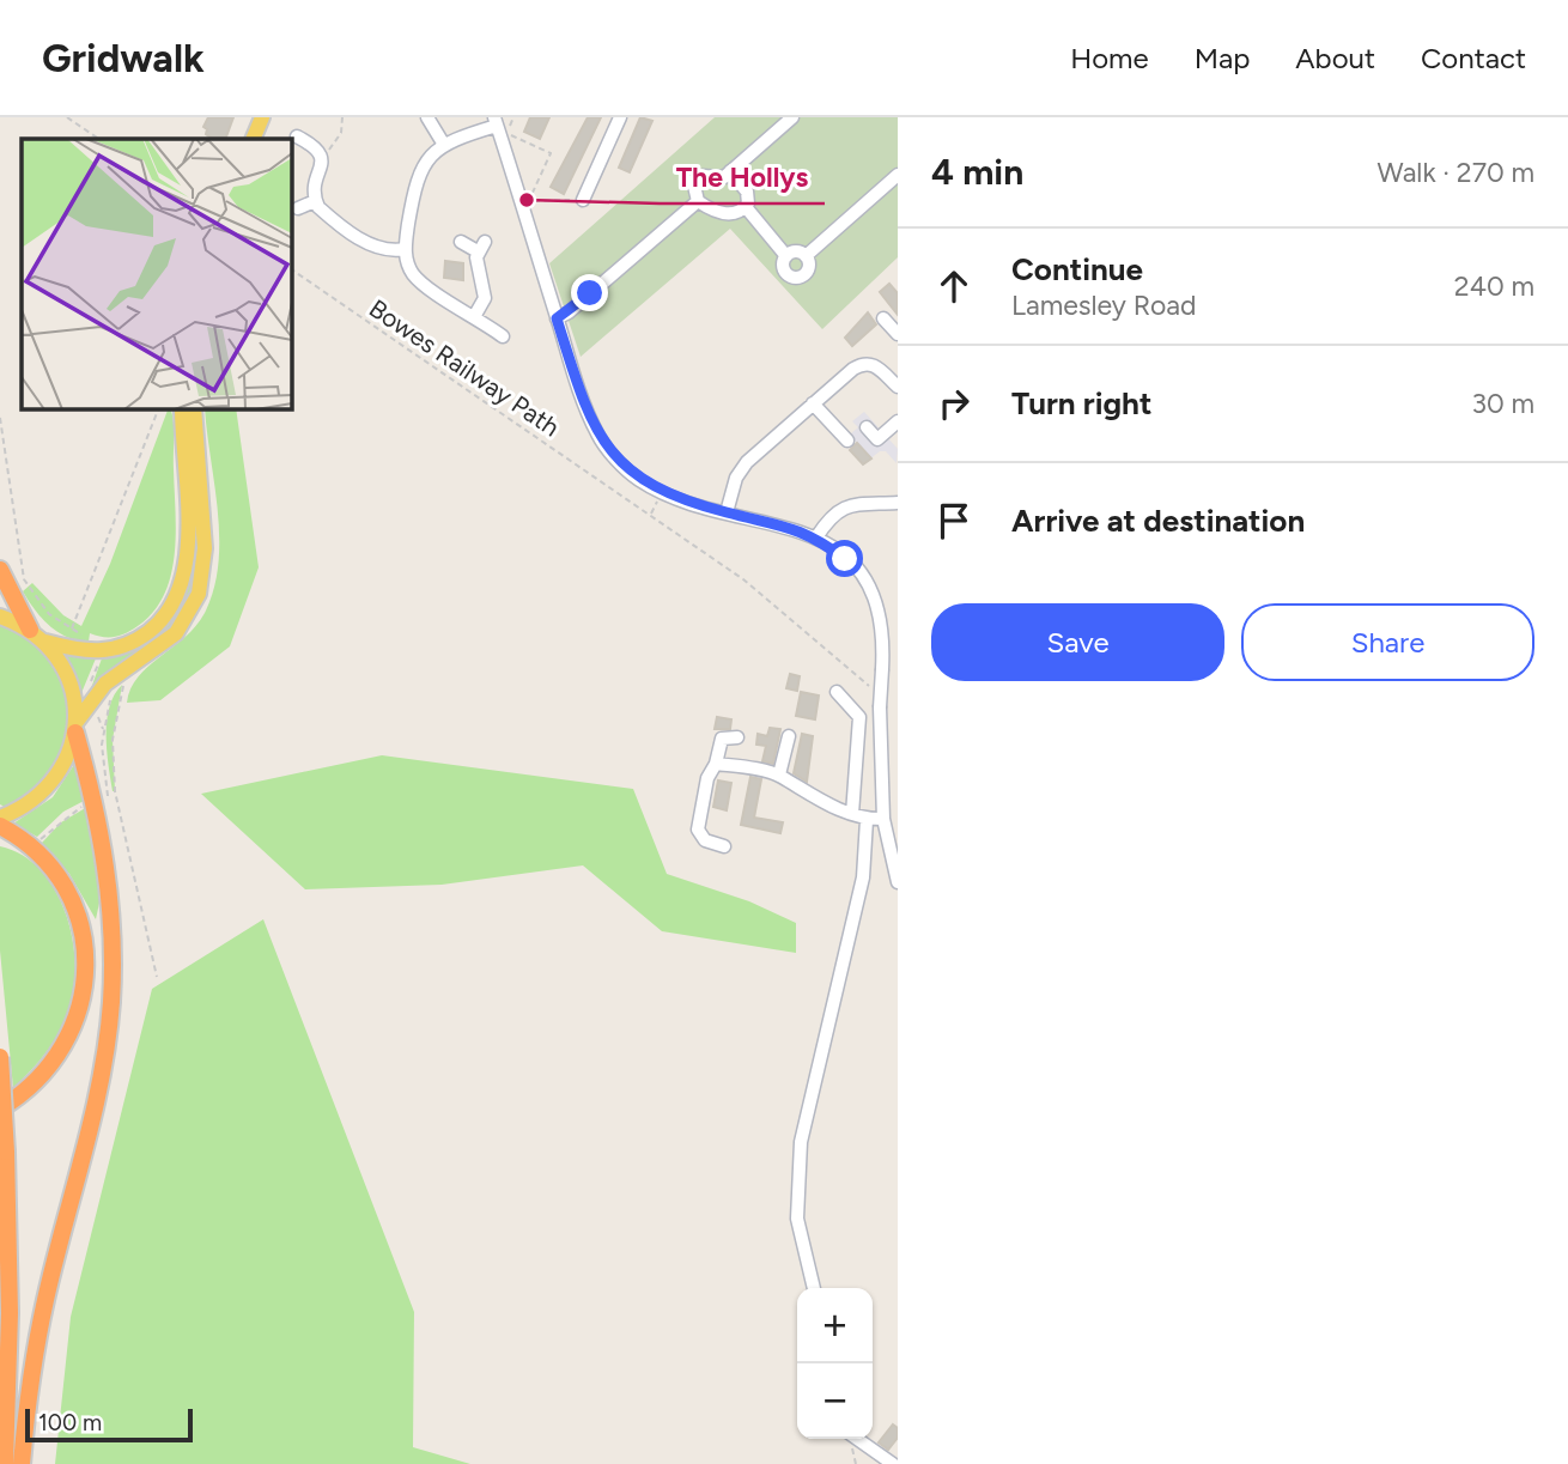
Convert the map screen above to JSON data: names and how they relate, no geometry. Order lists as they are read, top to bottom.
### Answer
{
  "streets": {
    "path": ["Bowes Railway Path"]
  },
  "places": ["The Hollys"],
  "scale_bar": "100 m",
  "page": {
    "header": "Gridwalk",
    "nav": [
      "Home",
      "Map",
      "About",
      "Contact"
    ],
    "heading": ["4 min", "Walk · 270 m"],
    "list": [
      ["Continue", "Lamesley Road", "240 m"],
      ["Turn right", "30 m"],
      "Arrive at destination"
    ],
    "buttons": ["Save", "Share"],
    "map_buttons": ["+", "−"],
    "scale": "100 m"
  }
}
